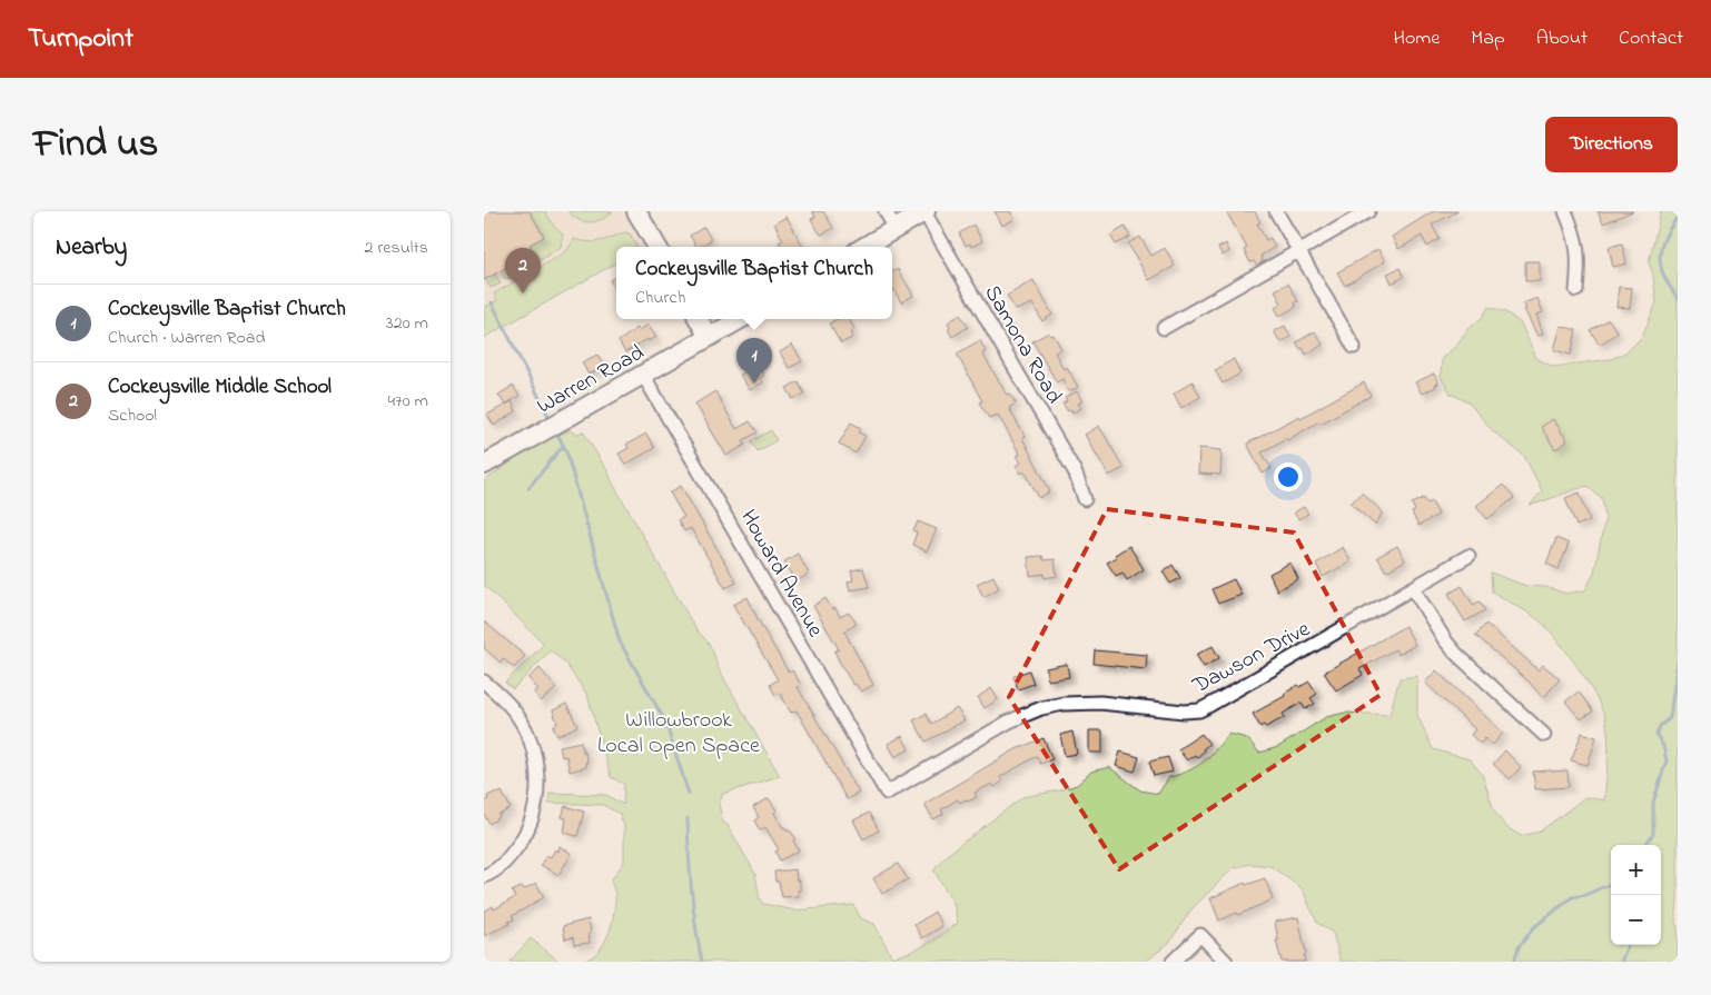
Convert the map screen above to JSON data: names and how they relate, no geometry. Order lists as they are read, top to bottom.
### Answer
{
  "streets": {
    "street": [
      "Samona Road",
      "Warren Road",
      "Howard Avenue",
      "Dawson Drive"
    ]
  },
  "crossings": [
    ["Warren Road", "Howard Avenue"],
    ["Howard Avenue", "Dawson Drive"]
  ],
  "parks": ["Willowbrook Local Open Space"],
  "page": {
    "header": "Turnpoint",
    "nav": [
      "Home",
      "Map",
      "About",
      "Contact"
    ],
    "title": "Find us",
    "buttons": "Directions",
    "heading": ["Nearby", "2 results"],
    "popup": ["Cockeysville Baptist Church", "Church"],
    "pins": ["2", "1"],
    "list": [
      {
        "mark": "1",
        "name": "Cockeysville Baptist Church",
        "note": "Church · Warren Road",
        "value": "320 m"
      },
      {
        "mark": "2",
        "name": "Cockeysville Middle School",
        "note": "School",
        "value": "470 m"
      }
    ],
    "map_buttons": ["+", "−"]
  }
}
